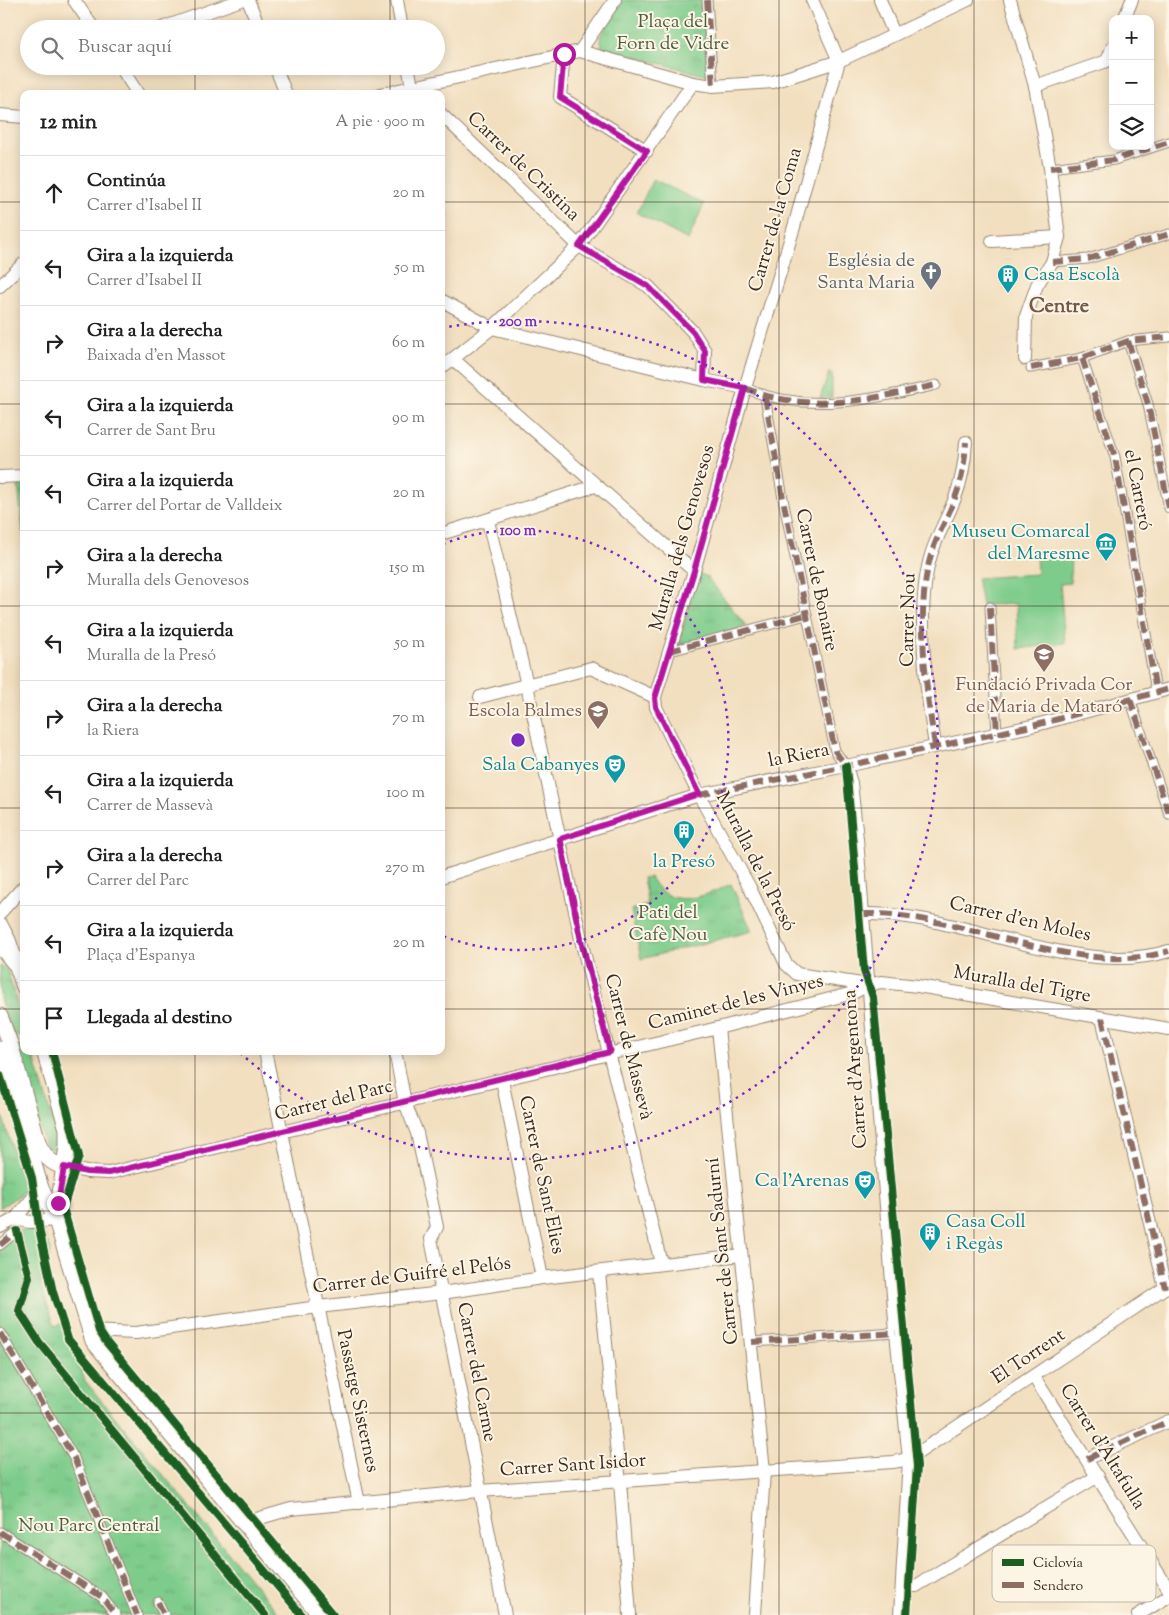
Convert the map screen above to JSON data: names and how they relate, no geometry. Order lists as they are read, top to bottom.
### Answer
{
  "streets": {
    "street": [
      "Carrer de Cristina",
      "Carrer de la Coma",
      "el Carreró",
      "Muralla dels Genovesos",
      "Carrer de Bonaire",
      "Carrer Nou",
      "la Riera",
      "Muralla de la Presó",
      "Carrer d'en Moles",
      "Muralla del Tigre",
      "Caminet de les Vinyes",
      "Carrer de Massevà",
      "Carrer d'Argentona",
      "Carrer del Parc",
      "Carrer de Sant Elies",
      "Carrer de Sant Sadurní",
      "Carrer de Guifré el Pelós",
      "El Torrent",
      "Carrer del Carme",
      "Passatge Sisternes",
      "Carrer d'Altafulla",
      "Carrer Sant Isidor"
    ]
  },
  "crossings": [
    ["Carrer de la Coma", "Muralla dels Genovesos"],
    ["el Carreró", "la Riera"],
    ["Muralla dels Genovesos", "Muralla de la Presó"],
    ["Carrer de Bonaire", "la Riera"],
    ["Carrer de Bonaire", "Carrer d'Argentona"],
    ["Carrer Nou", "la Riera"],
    ["la Riera", "Muralla de la Presó"],
    ["la Riera", "Carrer de Massevà"],
    ["la Riera", "Carrer d'Argentona"],
    ["Muralla de la Presó", "Muralla del Tigre"],
    ["Muralla de la Presó", "Caminet de les Vinyes"],
    ["Muralla de la Presó", "Carrer d'Argentona"],
    ["Carrer d'en Moles", "Carrer d'Argentona"],
    ["Muralla del Tigre", "Caminet de les Vinyes"],
    ["Muralla del Tigre", "Carrer d'Argentona"],
    ["Caminet de les Vinyes", "Carrer de Massevà"],
    ["Caminet de les Vinyes", "Carrer d'Argentona"],
    ["Caminet de les Vinyes", "Carrer del Parc"],
    ["Caminet de les Vinyes", "Carrer de Sant Sadurní"],
    ["Carrer de Massevà", "Carrer del Parc"],
    ["Carrer de Massevà", "Carrer de Guifré el Pelós"],
    ["Carrer d'Argentona", "El Torrent"],
    ["Carrer d'Argentona", "Carrer Sant Isidor"],
    ["Carrer del Parc", "Carrer de Sant Elies"],
    ["Carrer del Parc", "Carrer del Carme"],
    ["Carrer del Parc", "Passatge Sisternes"],
    ["Carrer de Sant Elies", "Carrer de Guifré el Pelós"],
    ["Carrer de Sant Sadurní", "Carrer de Guifré el Pelós"],
    ["Carrer de Sant Sadurní", "Carrer Sant Isidor"],
    ["Carrer de Guifré el Pelós", "Carrer del Carme"],
    ["Carrer de Guifré el Pelós", "Passatge Sisternes"],
    ["El Torrent", "Carrer d'Altafulla"],
    ["El Torrent", "Carrer Sant Isidor"],
    ["Carrer del Carme", "Carrer Sant Isidor"],
    ["Passatge Sisternes", "Carrer Sant Isidor"]
  ],
  "districts": ["Centre"],
  "parks": ["Plaça del Forn de Vidre", "Pati del Cafè Nou", "Nou Parc Central"],
  "places": {
    "church": ["Església de Santa Maria"],
    "building": ["Casa Escolà", "la Presó", "Casa Coll i Regàs"],
    "museum": ["Museu Comarcal del Maresme"],
    "school or university": ["Fundació Privada Cor de Maria de Mataró", "Escola Balmes"],
    "theatre": ["Sala Cabanyes", "Ca l'Arenas"]
  },
  "legend": ["Ciclovía", "Sendero"],
  "page": {
    "map_buttons": ["+", "−"],
    "search": "Buscar aquí",
    "heading": ["12 min", "A pie · 900 m"],
    "list": [
      ["Continúa", "Carrer d'Isabel II", "20 m"],
      ["Gira a la izquierda", "Carrer d'Isabel II", "50 m"],
      ["Gira a la derecha", "Baixada d'en Massot", "60 m"],
      ["Gira a la izquierda", "Carrer de Sant Bru", "90 m"],
      ["Gira a la izquierda", "Carrer del Portar de Valldeix", "20 m"],
      ["Gira a la derecha", "Muralla dels Genovesos", "150 m"],
      ["Gira a la izquierda", "Muralla de la Presó", "50 m"],
      ["Gira a la derecha", "la Riera", "70 m"],
      ["Gira a la izquierda", "Carrer de Massevà", "100 m"],
      ["Gira a la derecha", "Carrer del Parc", "270 m"],
      ["Gira a la izquierda", "Plaça d'Espanya", "20 m"],
      "Llegada al destino"
    ]
  },
  "rings": ["200 m", "100 m"]
}
